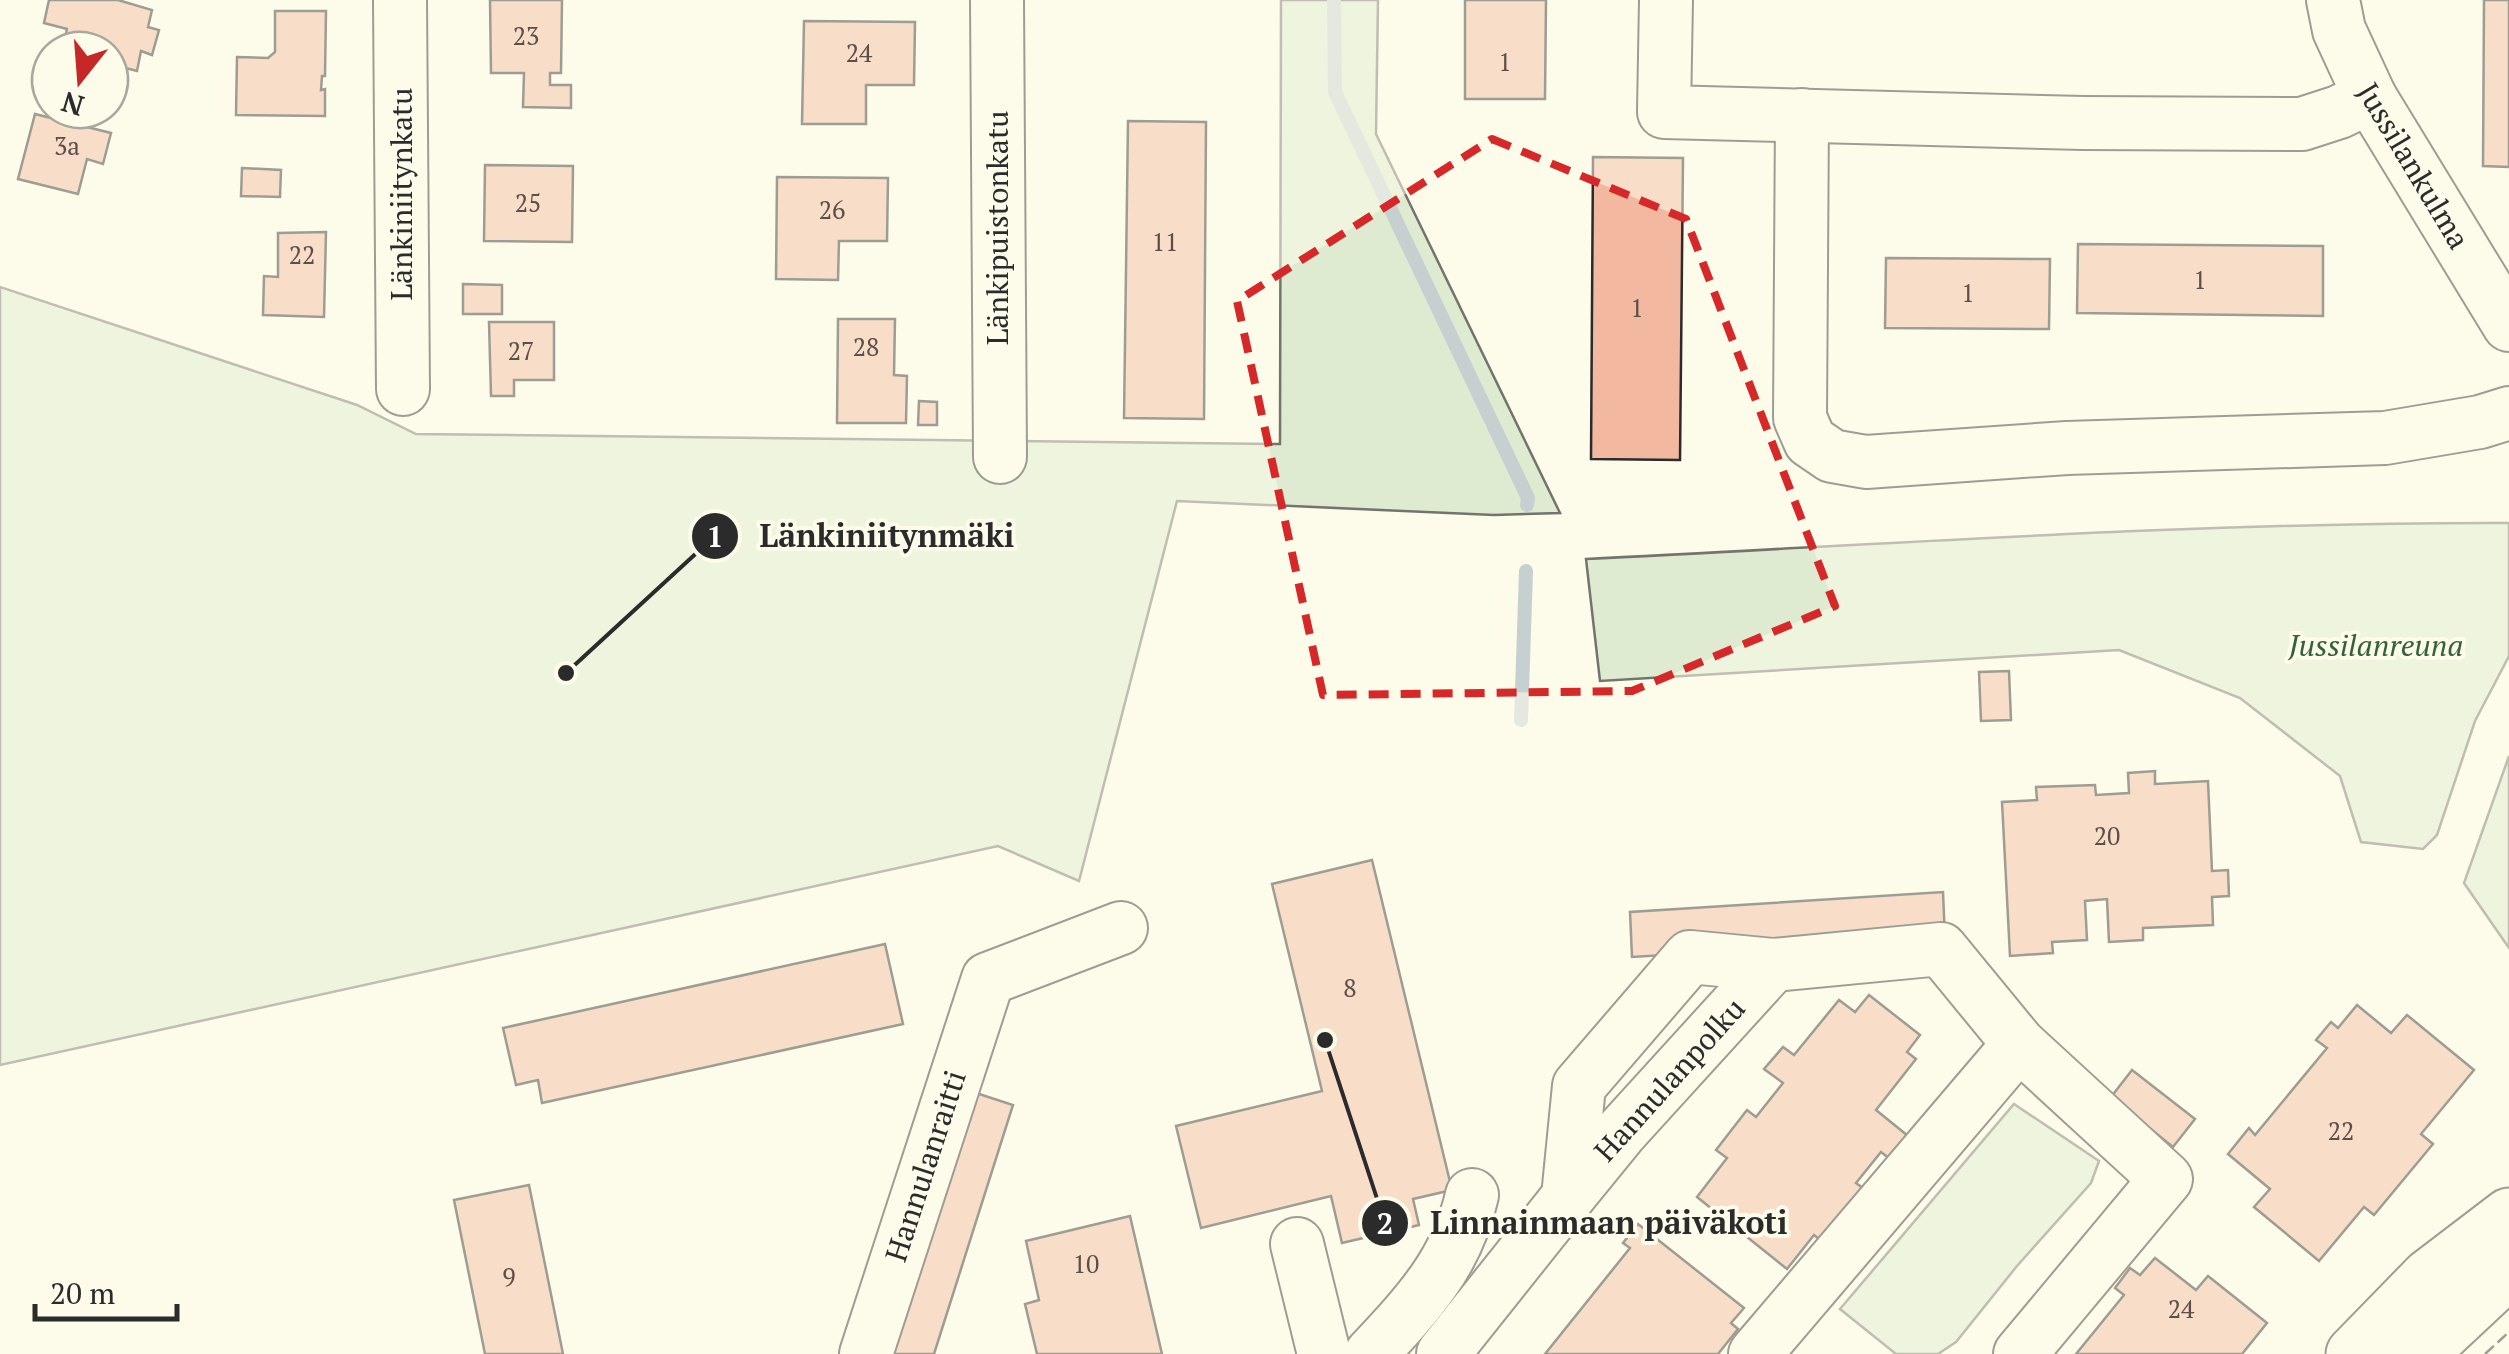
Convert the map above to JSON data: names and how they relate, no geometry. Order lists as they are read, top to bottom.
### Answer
{
  "streets": {
    "street": [
      "Jussilankulma",
      "Länkiniitynkatu",
      "Länkipuistonkatu",
      "Hannulanpolku",
      "Hannulanraitti"
    ]
  },
  "parks": ["Jussilanreuna"],
  "places": ["Länkiniitynmäki", "Linnainmaan päiväkoti"],
  "house_numbers": [
    "23",
    "24",
    "1",
    "3a",
    "25",
    "26",
    "11",
    "22",
    "1",
    "1",
    "1",
    "28",
    "27",
    "20",
    "8",
    "22",
    "10",
    "9",
    "24"
  ],
  "scale_bar": "20 m",
  "north": "bottom"
}
